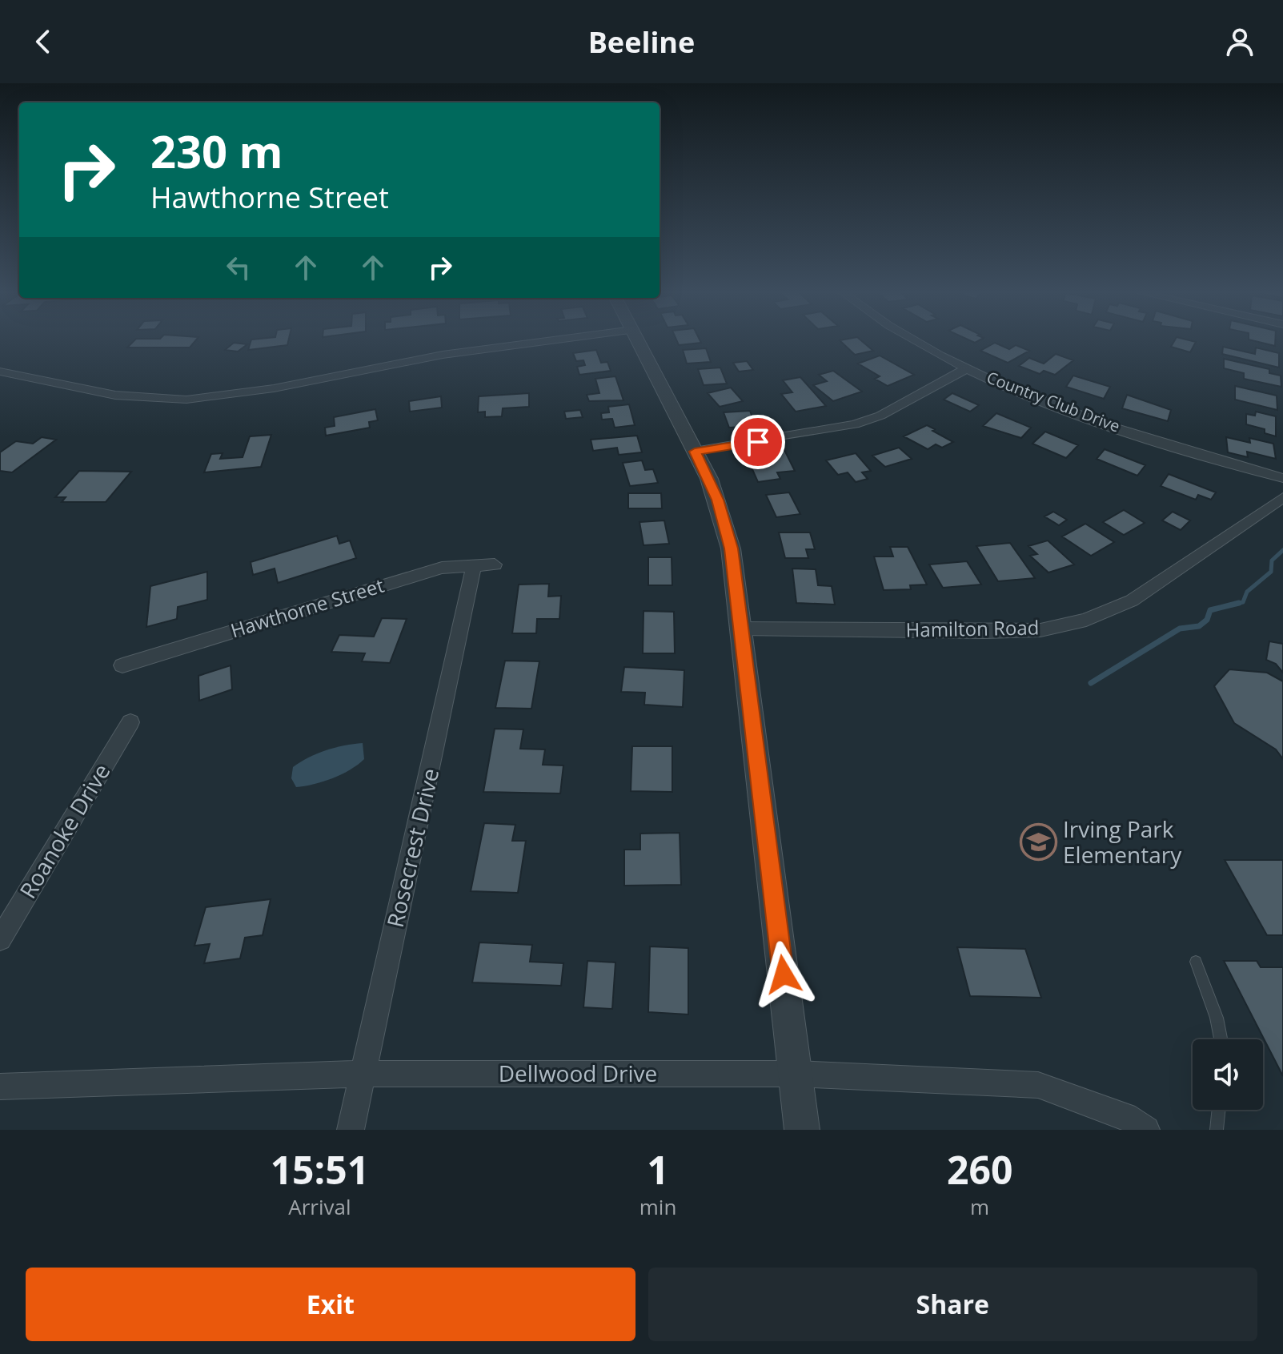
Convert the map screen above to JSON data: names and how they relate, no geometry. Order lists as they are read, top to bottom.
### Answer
{
  "streets": {
    "street": [
      "Country Club Drive",
      "Hawthorne Street",
      "Hamilton Road",
      "Roanoke Drive",
      "Rosecrest Drive",
      "Dellwood Drive"
    ]
  },
  "crossings": [
    ["Hawthorne Street", "Rosecrest Drive"],
    ["Rosecrest Drive", "Dellwood Drive"]
  ],
  "places": {
    "school or university": ["Irving Park Elementary"]
  },
  "page": {
    "header": "Beeline",
    "turn": ["230 m", "Hawthorne Street"],
    "eta": [
      "15:51",
      "Arrival",
      "1",
      "min",
      "260",
      "m"
    ],
    "buttons": ["Exit", "Share"]
  }
}
